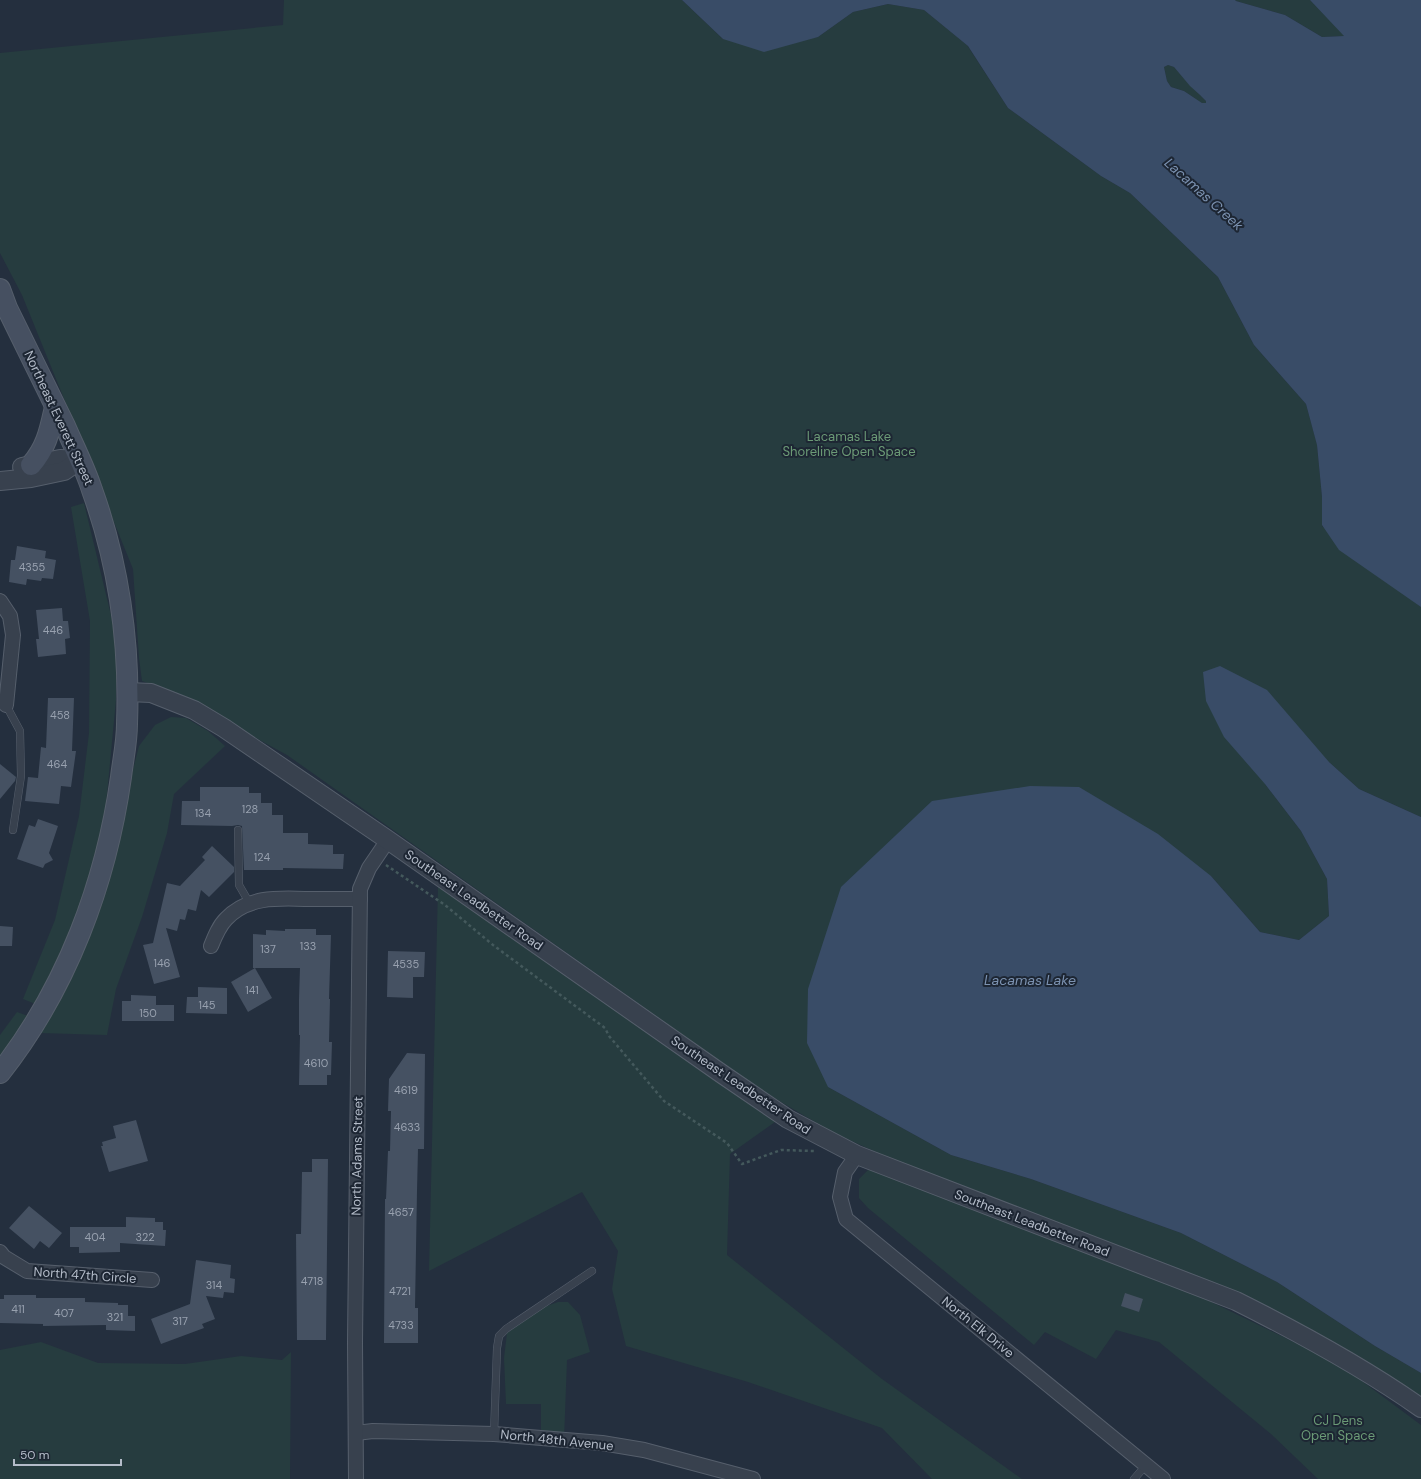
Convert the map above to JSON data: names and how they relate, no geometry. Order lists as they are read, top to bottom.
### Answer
{
  "streets": {
    "main road": ["Northeast Everett Street"],
    "street": [
      "Southeast Leadbetter Road",
      "North Adams Street",
      "North 47th Circle",
      "North Elk Drive",
      "North 48th Avenue"
    ]
  },
  "crossings": [
    ["Northeast Everett Street", "Southeast Leadbetter Road"],
    ["Southeast Leadbetter Road", "North Adams Street"],
    ["Southeast Leadbetter Road", "North Elk Drive"],
    ["North Adams Street", "North 48th Avenue"]
  ],
  "water": ["Lacamas Creek", "Lacamas Lake"],
  "parks": ["Lacamas Lake Shoreline Open Space", "CJ Dens Open Space"],
  "house_numbers": [
    "4355",
    "446",
    "458",
    "464",
    "128",
    "134",
    "124",
    "133",
    "137",
    "146",
    "4535",
    "141",
    "145",
    "150",
    "4610",
    "4619",
    "4633",
    "4657",
    "404",
    "322",
    "4718",
    "314",
    "4721",
    "411",
    "407",
    "321",
    "317",
    "4733"
  ],
  "scale_bar": "50 m"
}
